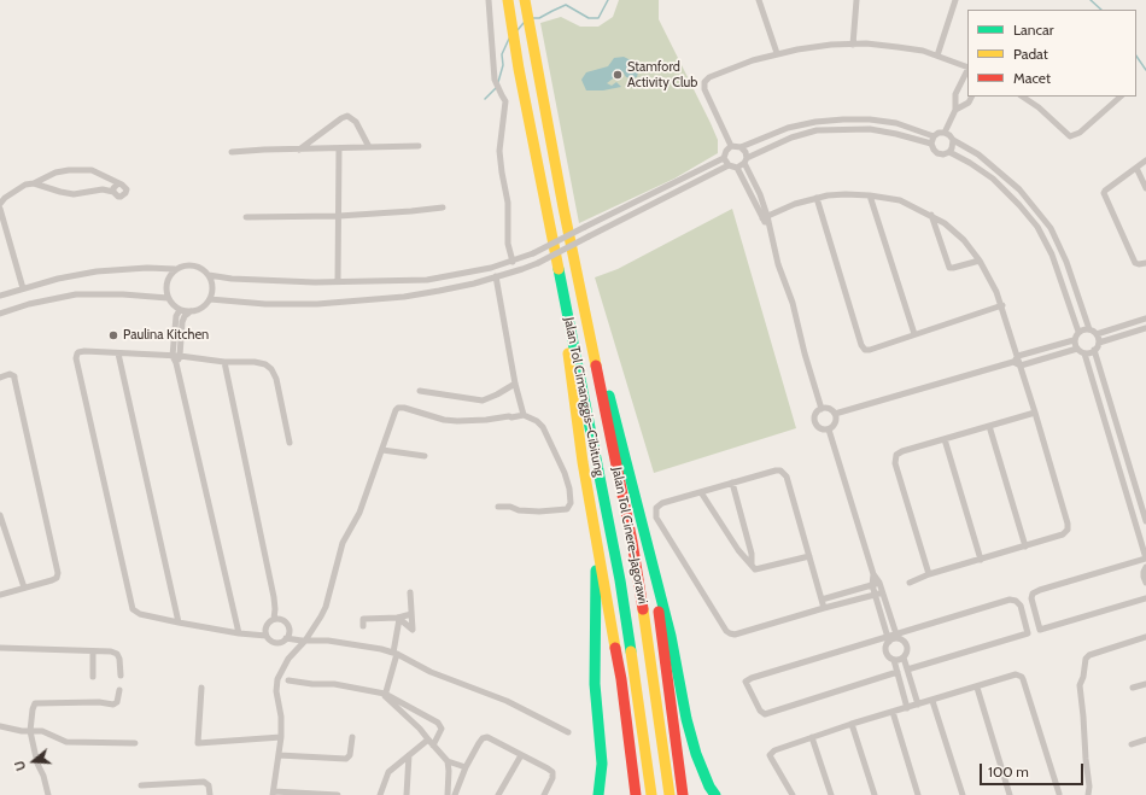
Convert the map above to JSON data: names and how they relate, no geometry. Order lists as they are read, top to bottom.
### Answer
{
  "streets": {
    "highway": ["Jalan Tol Cimanggis–Cibitung", "Jalan Tol Cinere–Jagorawi"]
  },
  "places": ["Stamford Activity Club", "Paulina Kitchen"],
  "legend": ["Lancar", "Padat", "Macet"],
  "scale_bar": "100 m",
  "north": "left"
}
